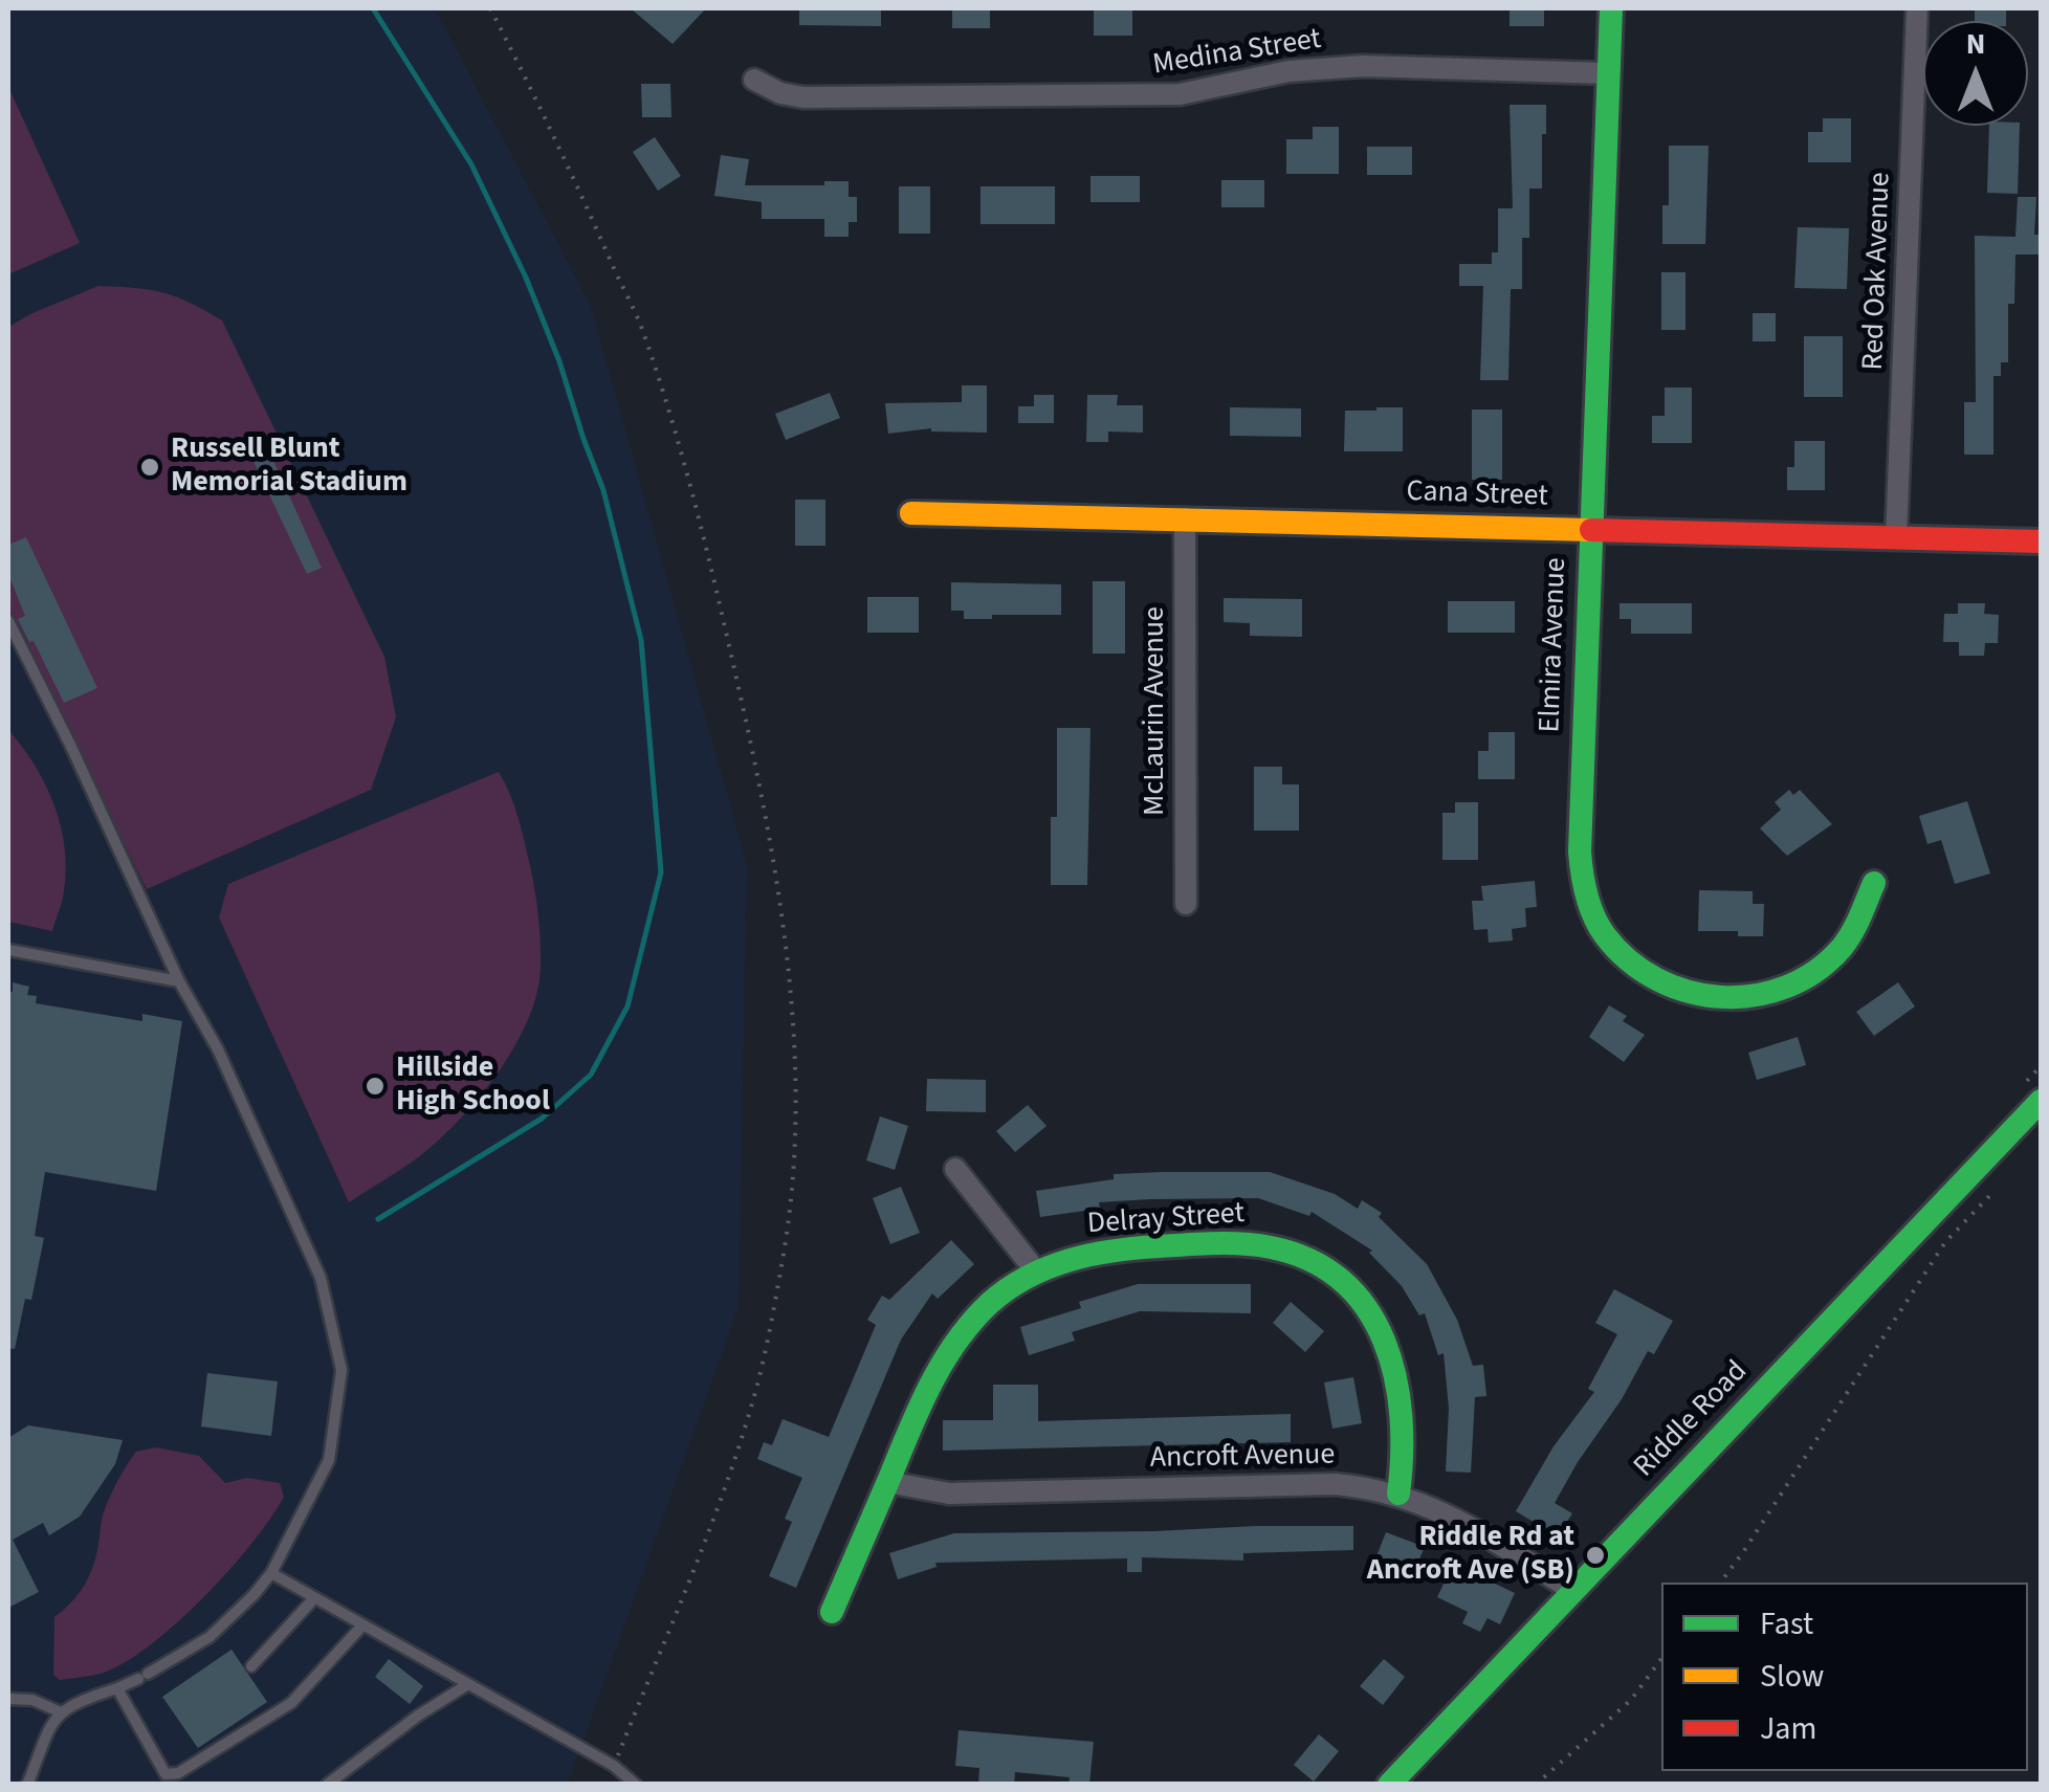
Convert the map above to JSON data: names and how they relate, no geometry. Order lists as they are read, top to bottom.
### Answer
{
  "streets": {
    "street": [
      "Medina Street",
      "Red Oak Avenue",
      "Cana Street",
      "Elmira Avenue",
      "McLaurin Avenue",
      "Delray Street",
      "Riddle Road",
      "Ancroft Avenue"
    ]
  },
  "crossings": [
    ["Medina Street", "Elmira Avenue"],
    ["Red Oak Avenue", "Cana Street"],
    ["Cana Street", "Elmira Avenue"],
    ["Cana Street", "McLaurin Avenue"],
    ["Delray Street", "Ancroft Avenue"],
    ["Riddle Road", "Ancroft Avenue"]
  ],
  "places": ["Russell Blunt Memorial Stadium", "Hillside High School", "Riddle Rd at Ancroft Ave (SB)"],
  "legend": ["Fast", "Slow", "Jam"],
  "north": "top"
}
